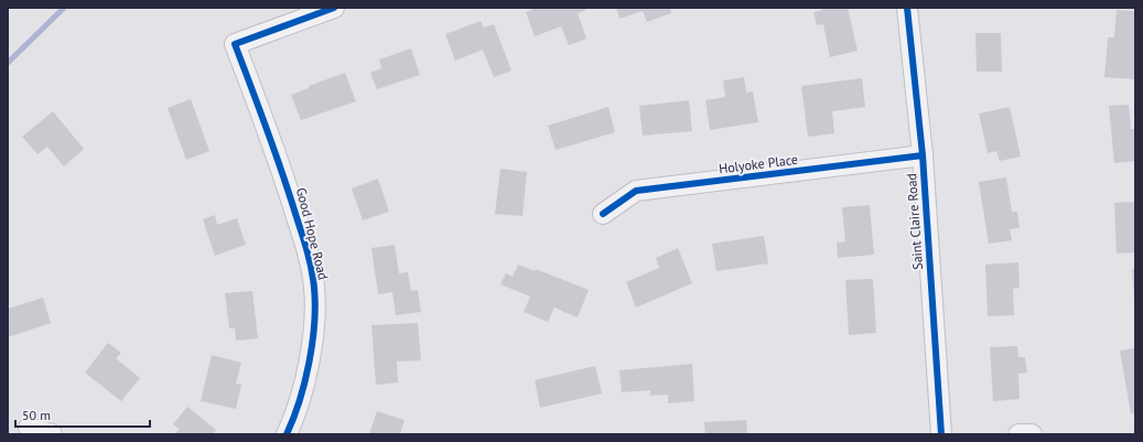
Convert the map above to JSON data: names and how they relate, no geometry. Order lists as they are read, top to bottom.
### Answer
{
  "streets": {
    "street": ["Holyoke Place", "Saint Claire Road", "Good Hope Road"]
  },
  "crossings": [
    ["Holyoke Place", "Saint Claire Road"]
  ],
  "scale_bar": "50 m"
}
